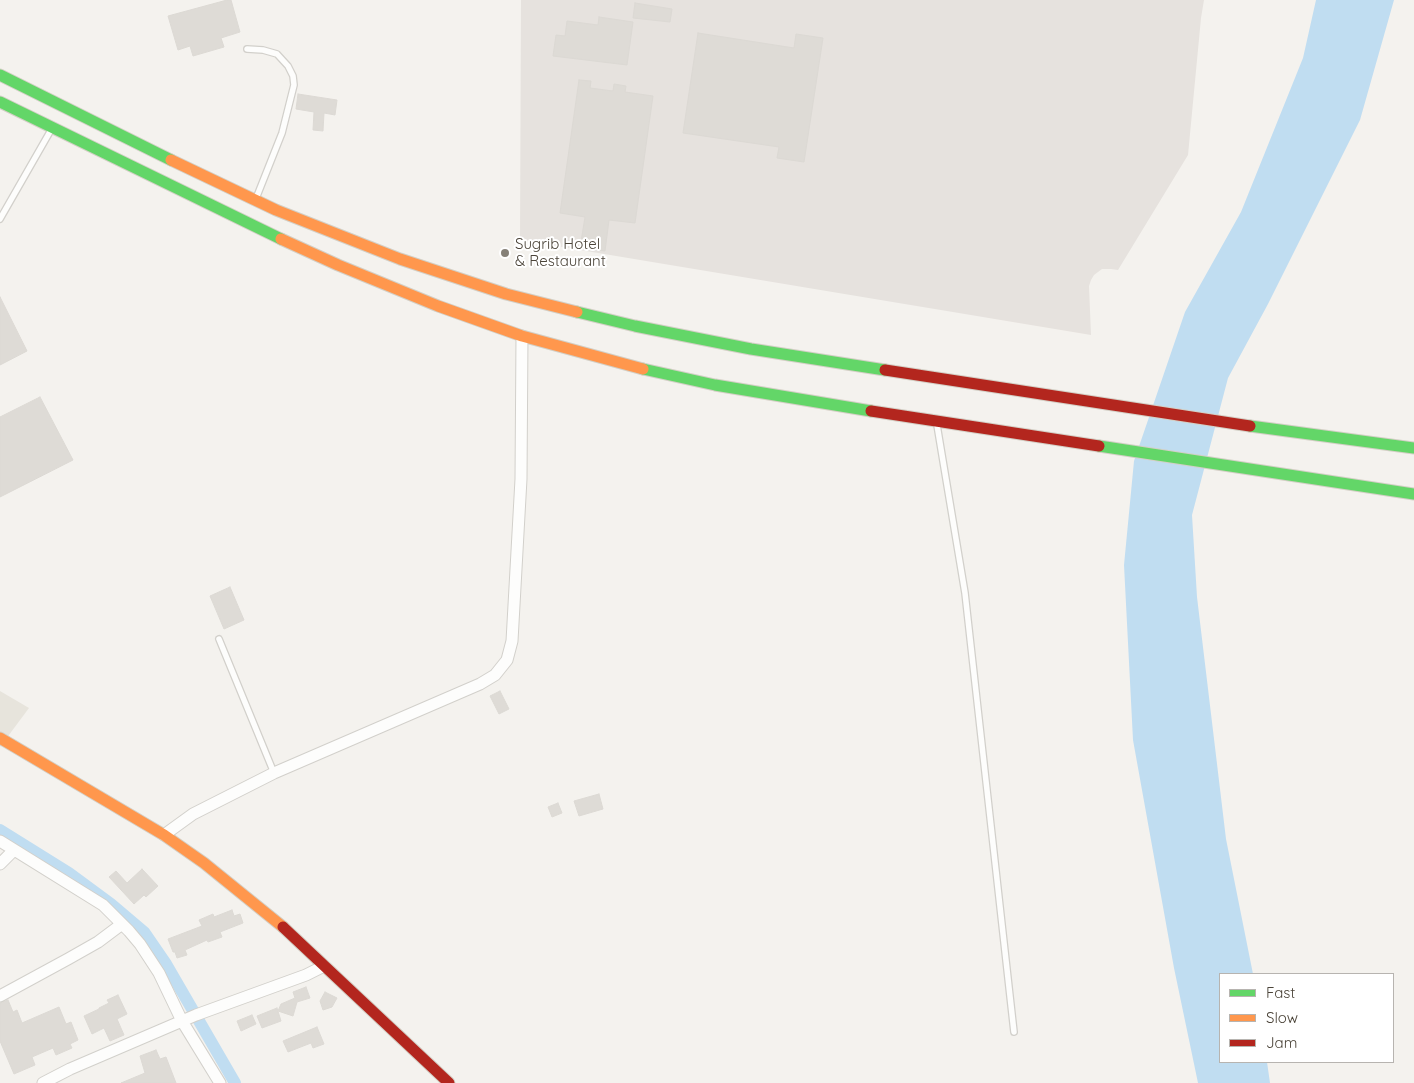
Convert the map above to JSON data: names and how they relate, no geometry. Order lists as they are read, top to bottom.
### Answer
{
  "places": ["Sugrib Hotel & Restaurant"],
  "legend": ["Fast", "Slow", "Jam"]
}
